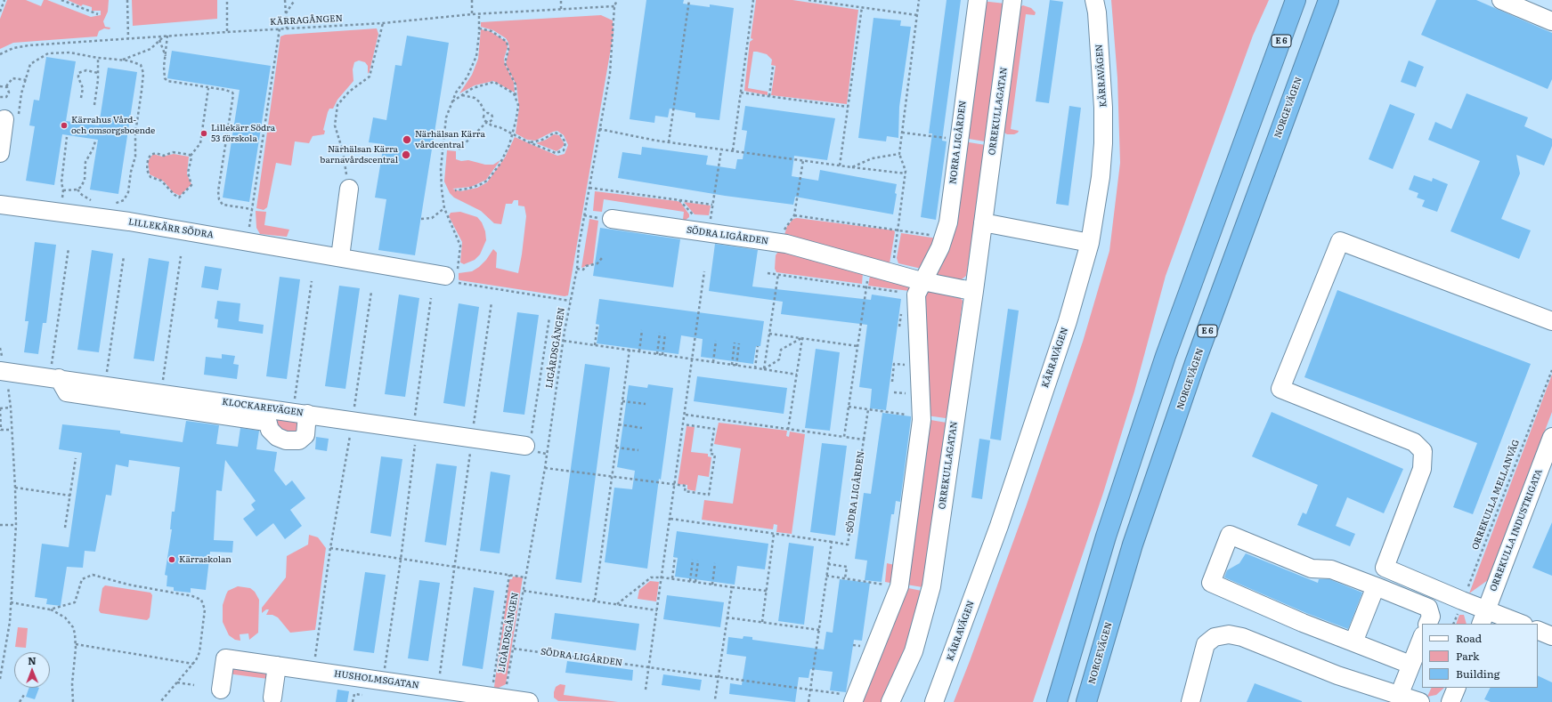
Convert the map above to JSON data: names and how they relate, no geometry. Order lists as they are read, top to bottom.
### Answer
{
  "streets": {
    "highway": ["E 6", "NORGEVÄGEN"],
    "street": [
      "KÄRRAVÄGEN",
      "ORREKULLAGATAN",
      "NORRA LIGÅRDEN",
      "LILLEKÄRR SÖDRA",
      "SÖDRA LIGÅRDEN",
      "KLOCKAREVÄGEN",
      "ORREKULLA INDUSTRIGATA",
      "HUSHOLMSGATAN"
    ],
    "path": ["KÄRRAGÅNGEN", "LIGÅRDSGÅNGEN", "ORREKULLA MELLANVÄG"]
  },
  "crossings": [
    ["KÄRRAGÅNGEN", "LIGÅRDSGÅNGEN"],
    ["ORREKULLAGATAN", "SÖDRA LIGÅRDEN"],
    ["NORRA LIGÅRDEN", "SÖDRA LIGÅRDEN"],
    ["SÖDRA LIGÅRDEN", "LIGÅRDSGÅNGEN"],
    ["LIGÅRDSGÅNGEN", "HUSHOLMSGATAN"]
  ],
  "places": [
    "Kärrahus Vård- och omsorgsboende",
    "Lillekärr Södra 53 förskola",
    "Närhälsan Kärra vårdcentral",
    "Närhälsan Kärra barnavårdscentral",
    "Kärraskolan"
  ],
  "legend": ["Road", "Park", "Building"],
  "north": "top"
}
